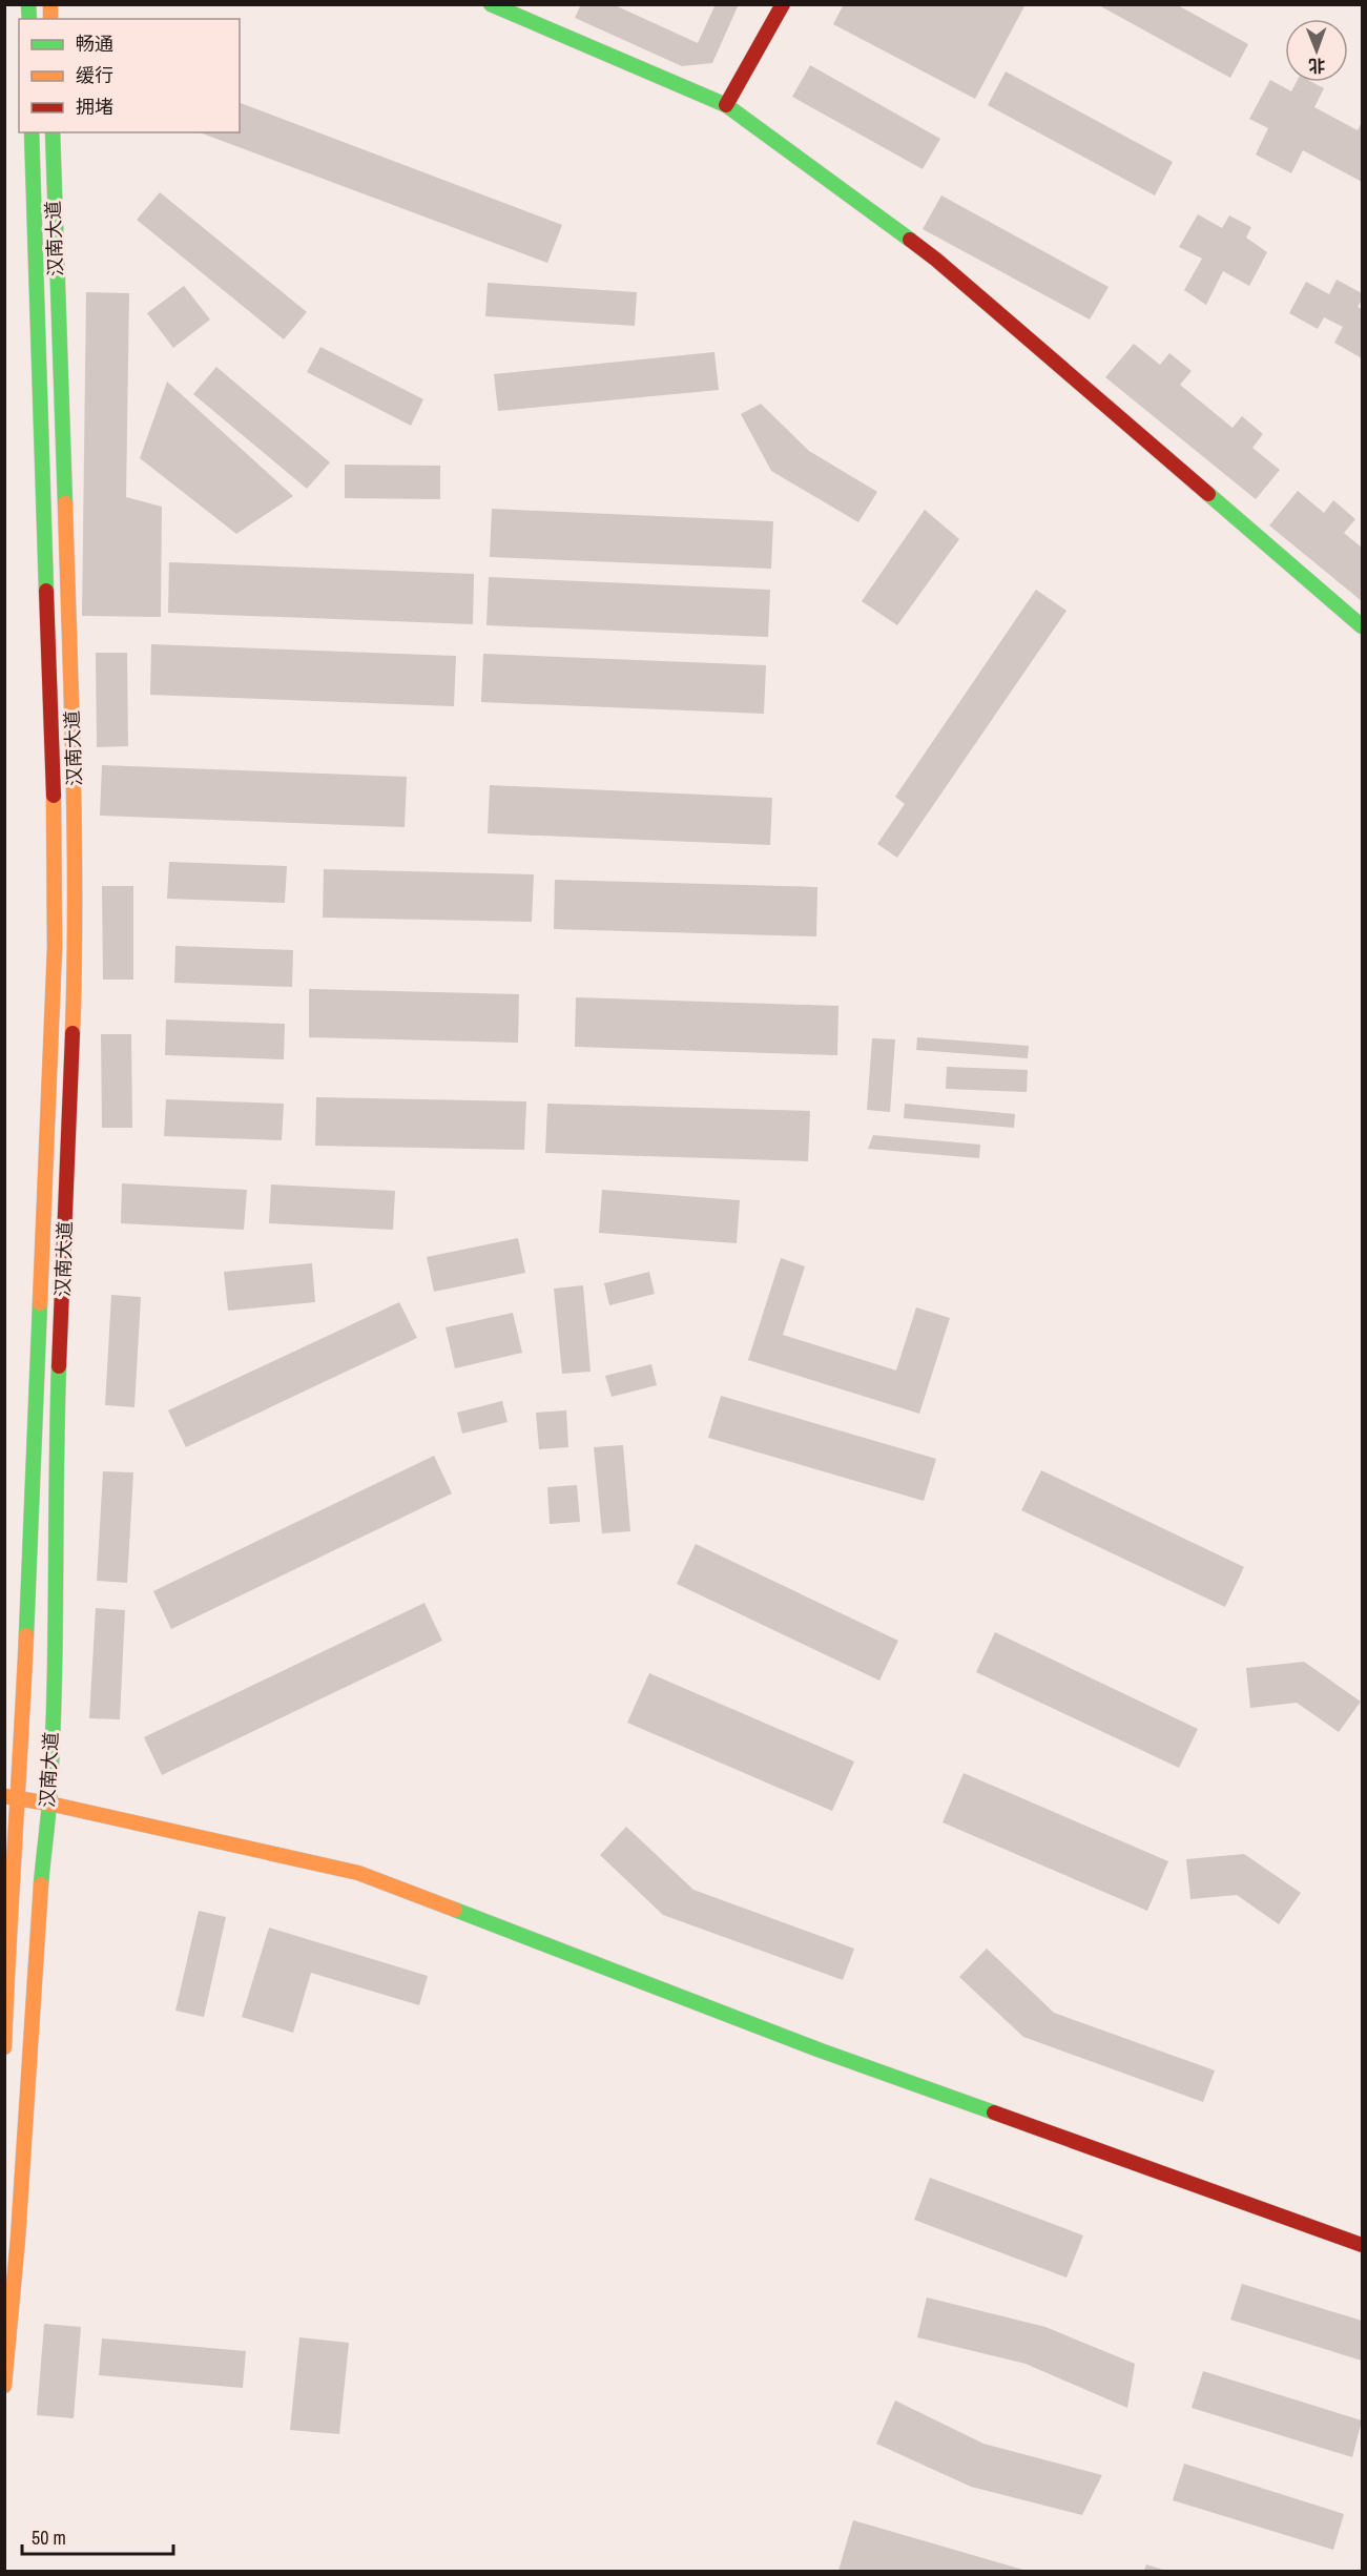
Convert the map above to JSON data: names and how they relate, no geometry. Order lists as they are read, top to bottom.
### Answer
{
  "streets": {
    "main road": ["汉南大道"]
  },
  "legend": ["畅通", "缓行", "拥堵"],
  "scale_bar": "50 m",
  "north": "bottom"
}
